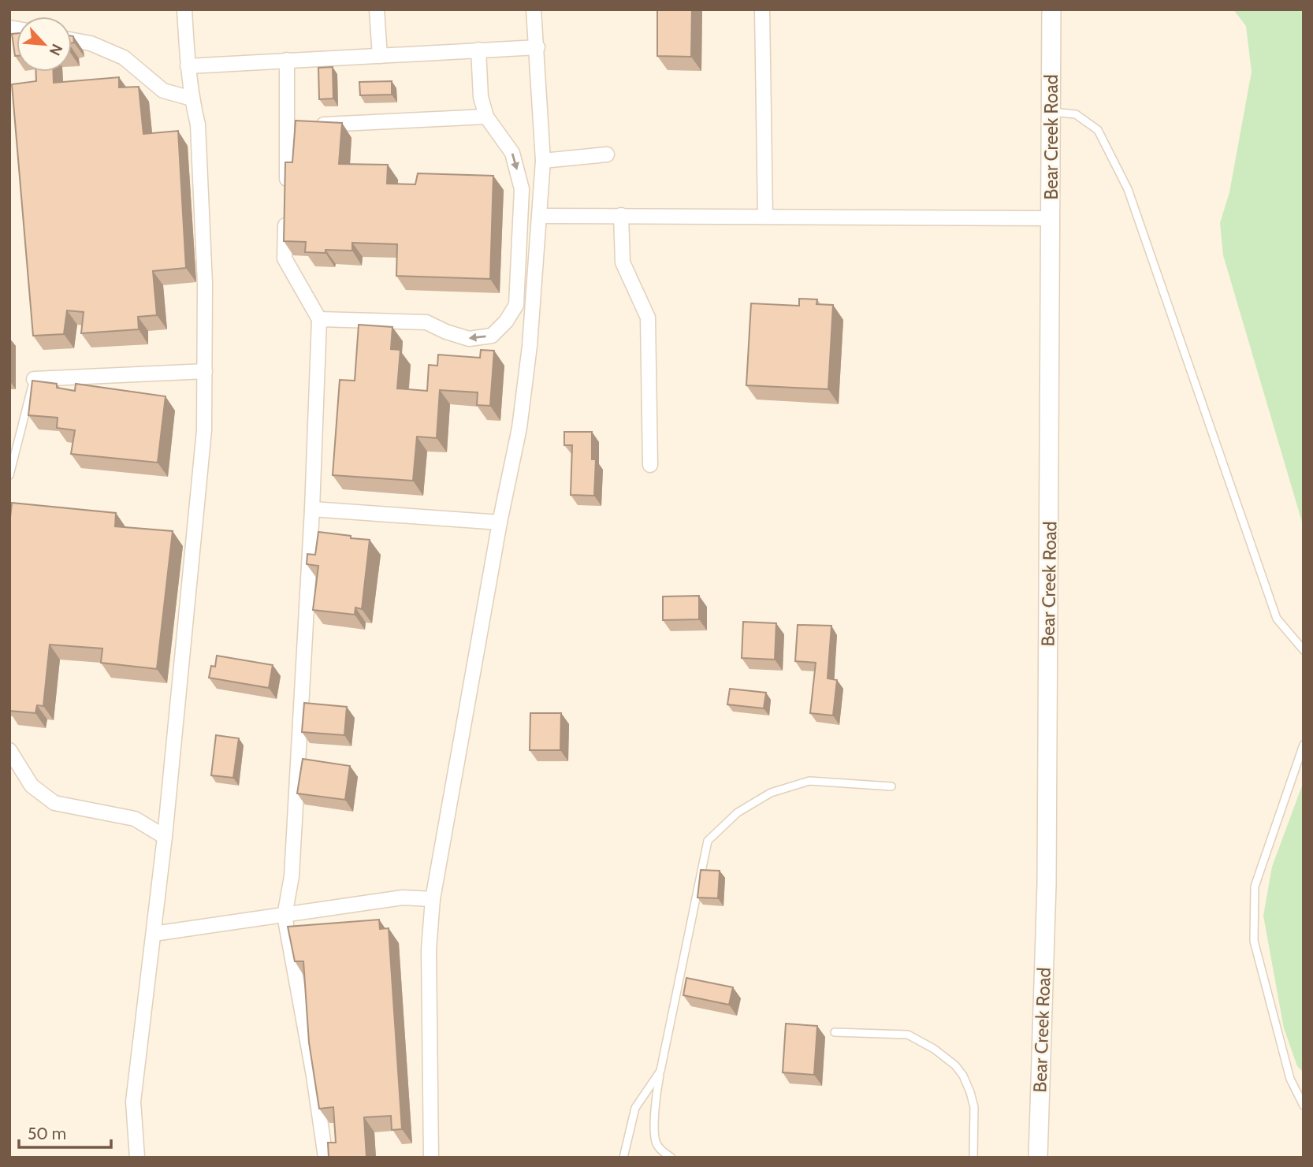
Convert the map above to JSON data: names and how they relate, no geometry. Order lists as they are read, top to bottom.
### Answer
{
  "streets": {
    "street": ["Bear Creek Road"]
  },
  "scale_bar": "50 m",
  "north": "bottom right"
}
